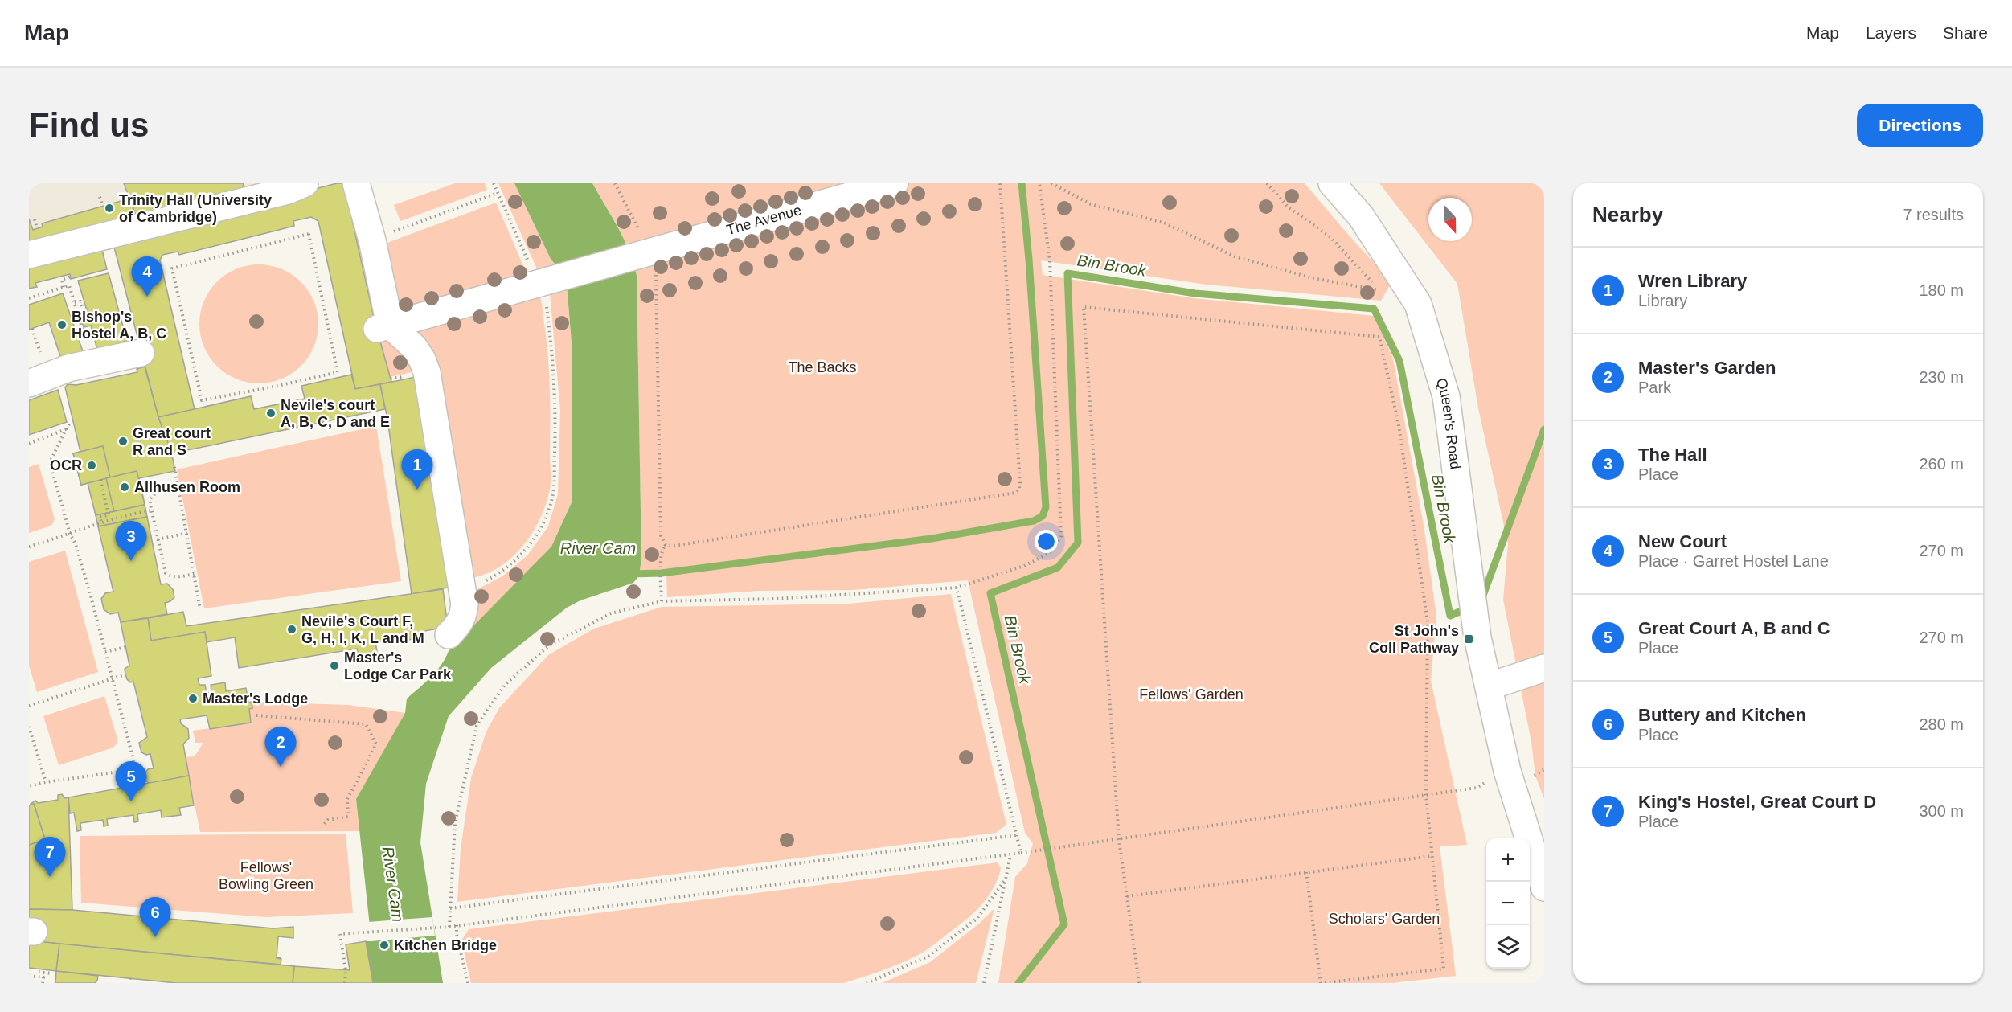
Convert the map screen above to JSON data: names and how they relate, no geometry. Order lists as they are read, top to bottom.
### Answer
{
  "streets": {
    "main road": ["The Avenue", "Queen's Road"]
  },
  "water": ["Bin Brook", "River Cam"],
  "parks": [
    "The Backs",
    "Fellows' Garden",
    "Fellows' Bowling Green",
    "Scholars' Garden"
  ],
  "places": {
    "other": [
      "Trinity Hall (University of Cambridge)",
      "Bishop's Hostel A, B, C",
      "Nevile's court A, B, C, D and E",
      "Great court R and S",
      "OCR",
      "Allhusen Room",
      "Nevile's Court F, G, H, I, K, L and M",
      "Master's Lodge Car Park",
      "Master's Lodge",
      "Kitchen Bridge"
    ],
    "transit": ["St John's Coll Pathway"]
  },
  "north": "bottom",
  "page": {
    "header": "Map",
    "nav": ["Map", "Layers", "Share"],
    "buttons": "Directions",
    "title": "Find us",
    "heading": ["Nearby", "7 results"],
    "list": [
      {
        "mark": "1",
        "name": "Wren Library",
        "note": "Library",
        "value": "180 m"
      },
      {
        "mark": "2",
        "name": "Master's Garden",
        "note": "Park",
        "value": "230 m"
      },
      {
        "mark": "3",
        "name": "The Hall",
        "note": "Place",
        "value": "260 m"
      },
      {
        "mark": "4",
        "name": "New Court",
        "note": "Place · Garret Hostel Lane",
        "value": "270 m"
      },
      {
        "mark": "5",
        "name": "Great Court A, B and C",
        "note": "Place",
        "value": "270 m"
      },
      {
        "mark": "6",
        "name": "Buttery and Kitchen",
        "note": "Place",
        "value": "280 m"
      },
      {
        "mark": "7",
        "name": "King's Hostel, Great Court D",
        "note": "Place",
        "value": "300 m"
      }
    ],
    "pins": [
      "4",
      "1",
      "3",
      "2",
      "5",
      "7",
      "6"
    ],
    "map_buttons": ["+", "−"]
  }
}
